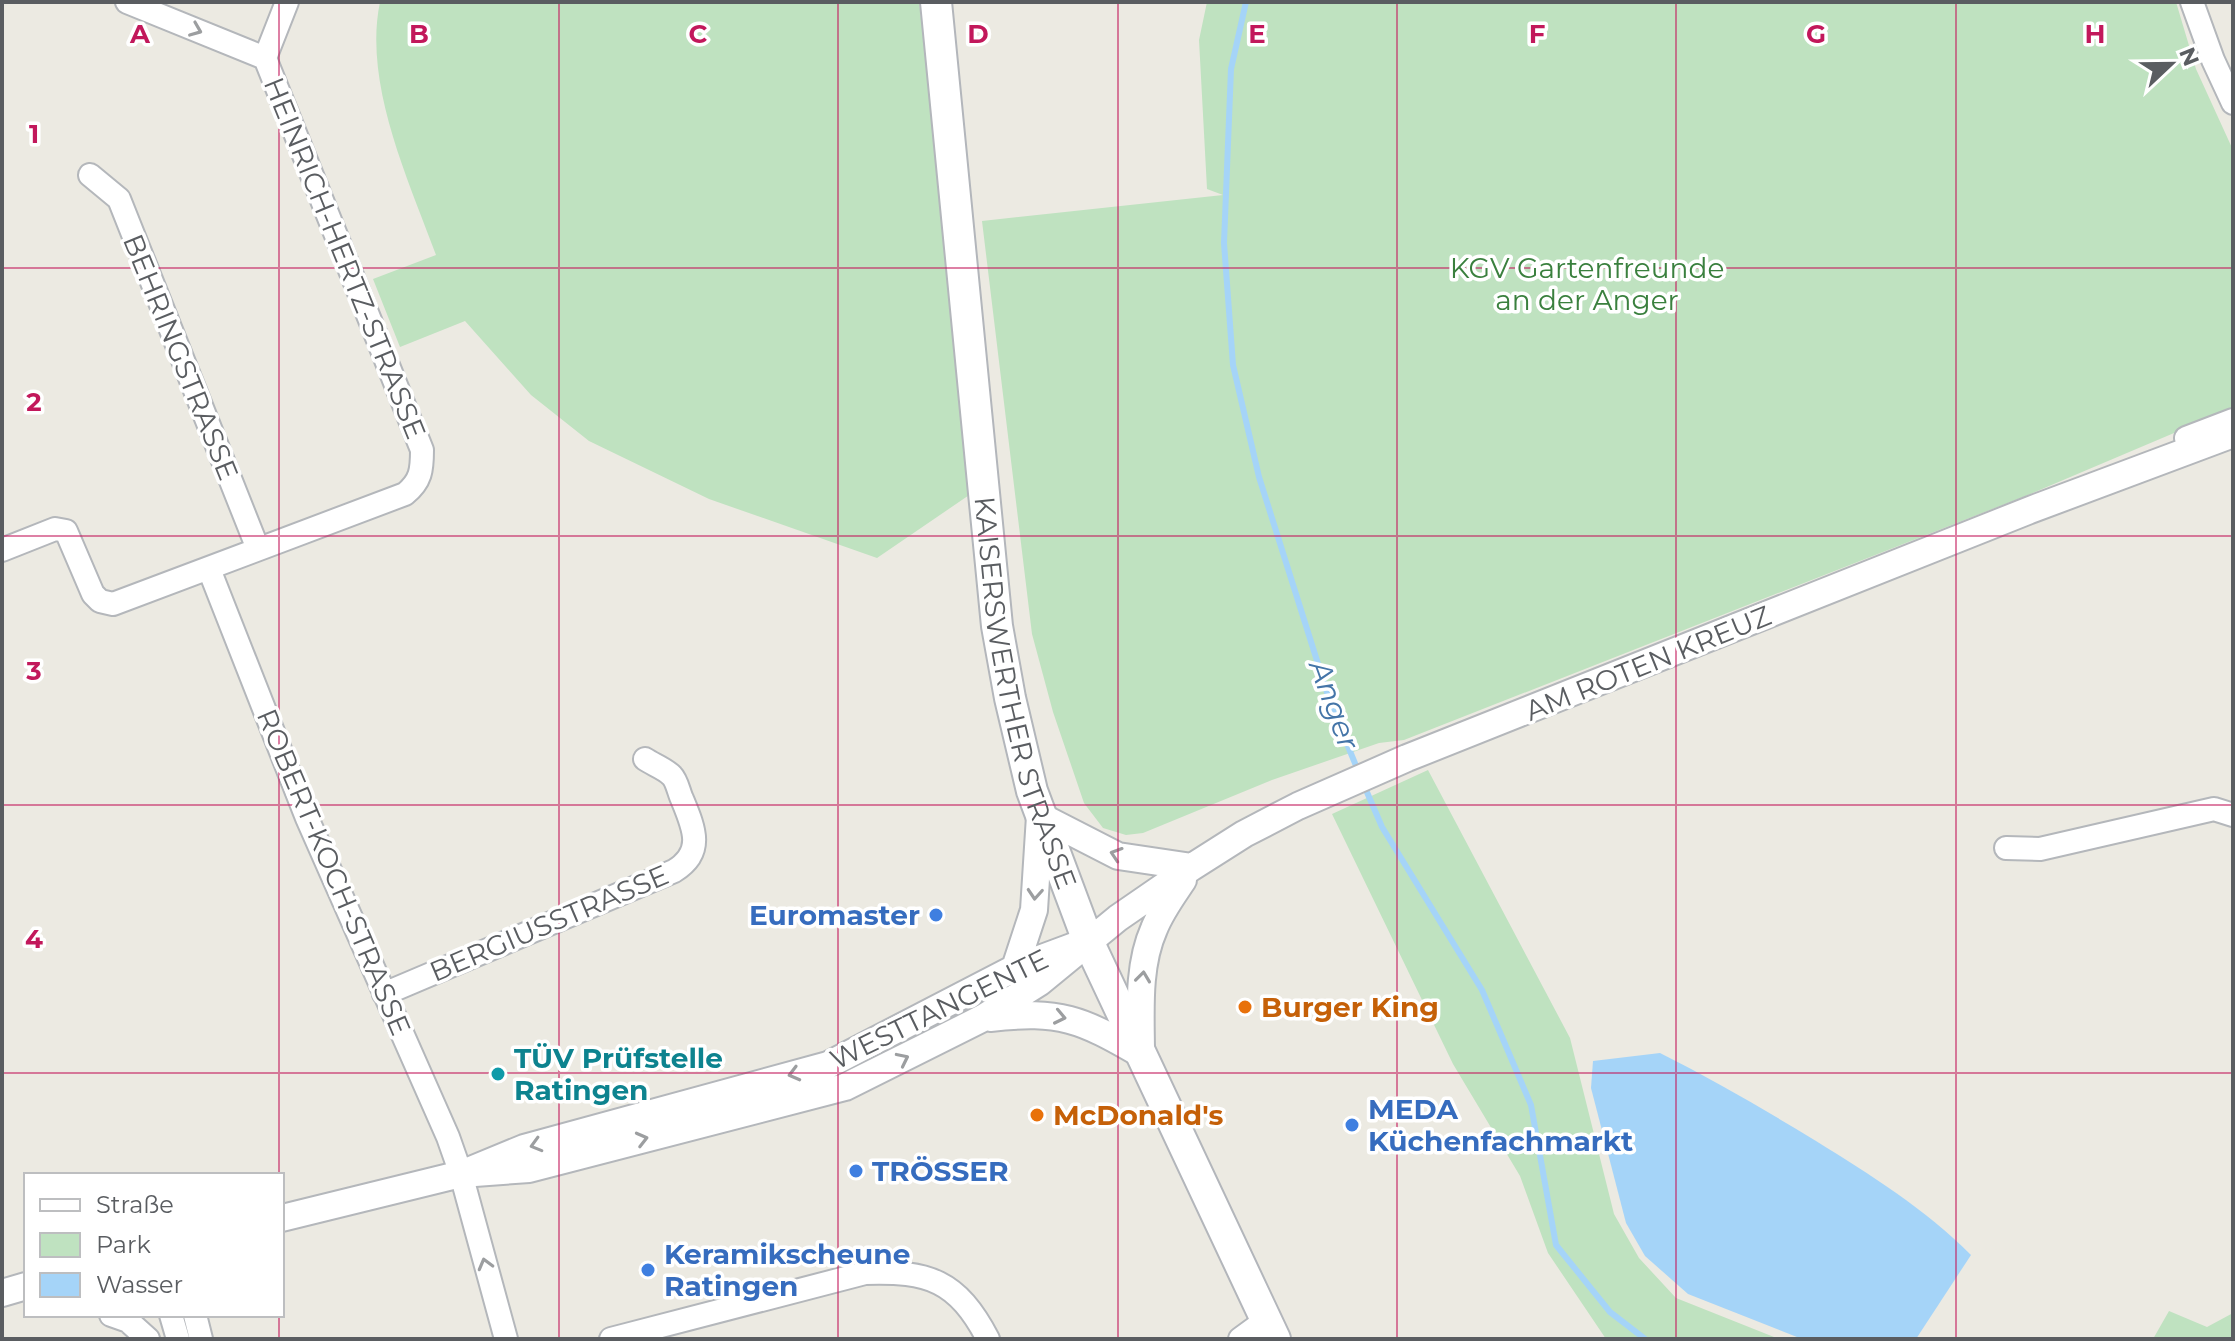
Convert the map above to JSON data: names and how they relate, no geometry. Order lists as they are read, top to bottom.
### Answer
{
  "streets": {
    "main road": ["KAISERSWERTHER STRASSE"],
    "street": [
      "HEINRICH-HERTZ-STRASSE",
      "BEHRINGSTRASSE",
      "AM ROTEN KREUZ",
      "ROBERT-KOCH-STRASSE",
      "BERGIUSSTRASSE",
      "WESTTANGENTE"
    ]
  },
  "crossings": [
    ["HEINRICH-HERTZ-STRASSE", "BEHRINGSTRASSE"],
    ["HEINRICH-HERTZ-STRASSE", "ROBERT-KOCH-STRASSE"],
    ["AM ROTEN KREUZ", "KAISERSWERTHER STRASSE"],
    ["AM ROTEN KREUZ", "WESTTANGENTE"],
    ["KAISERSWERTHER STRASSE", "WESTTANGENTE"],
    ["ROBERT-KOCH-STRASSE", "BERGIUSSTRASSE"],
    ["ROBERT-KOCH-STRASSE", "WESTTANGENTE"]
  ],
  "water": ["Anger"],
  "parks": ["KGV Gartenfreunde an der Anger"],
  "places": [
    "Euromaster",
    "Burger King",
    "TÜV Prüfstelle Ratingen",
    "McDonald's",
    "MEDA Küchenfachmarkt",
    "TRÖSSER",
    "Keramikscheune Ratingen"
  ],
  "legend": ["Straße", "Park", "Wasser"],
  "north": "right",
  "grid": {
    "columns": [
      "A",
      "B",
      "C",
      "D",
      "E",
      "F",
      "G",
      "H"
    ],
    "rows": [
      "1",
      "2",
      "3",
      "4"
    ]
  }
}
